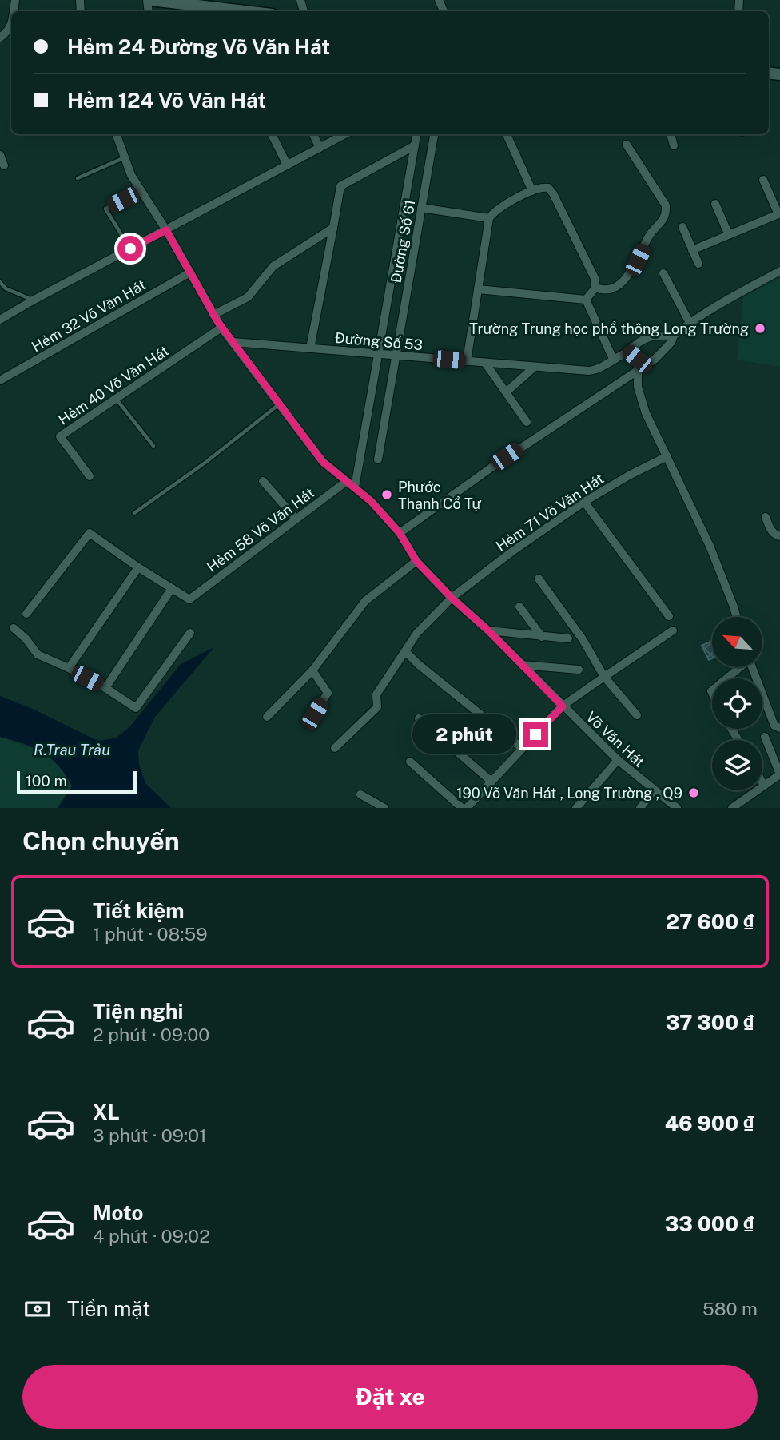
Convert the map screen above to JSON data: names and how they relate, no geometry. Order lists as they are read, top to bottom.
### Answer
{
  "streets": {
    "street": [
      "Đường Số 61",
      "Hẻm 32 Võ Văn Hát",
      "Đường Số 53",
      "Hẻm 40 Võ Văn Hát",
      "Hẻm 71 Võ Văn Hát",
      "Hẻm 58 Võ Văn Hát",
      "Võ Văn Hát"
    ]
  },
  "crossings": [
    ["Đường Số 61", "Đường Số 53"],
    ["Hẻm 32 Võ Văn Hát", "Võ Văn Hát"],
    ["Đường Số 53", "Võ Văn Hát"],
    ["Hẻm 40 Võ Văn Hát", "Võ Văn Hát"],
    ["Hẻm 71 Võ Văn Hát", "Võ Văn Hát"],
    ["Hẻm 58 Võ Văn Hát", "Võ Văn Hát"]
  ],
  "water": ["R.Trau Trảu"],
  "places": ["Trường Trung học phổ thông Long Trường", "Phước Thạnh Cổ Tự", "190 Võ Văn Hát , Long Trường , Q9"],
  "scale_bar": "100 m",
  "north": "top left",
  "page": {
    "banner": ["Hẻm 24 Đường Võ Văn Hát", "Hẻm 124 Võ Văn Hát"],
    "bubble": "2 phút",
    "scale": "100 m",
    "heading": "Chọn chuyến",
    "list": [
      {
        "name": "Tiết kiệm",
        "note": "1 phút · 08:59",
        "value": "27 600 ₫"
      },
      {
        "name": "Tiện nghi",
        "note": "2 phút · 09:00",
        "value": "37 300 ₫"
      },
      {
        "name": "XL",
        "note": "3 phút · 09:01",
        "value": "46 900 ₫"
      },
      {
        "name": "Moto",
        "note": "4 phút · 09:02",
        "value": "33 000 ₫"
      }
    ],
    "pay": ["Tiền mặt", "580 m"],
    "buttons": "Đặt xe"
  }
}
